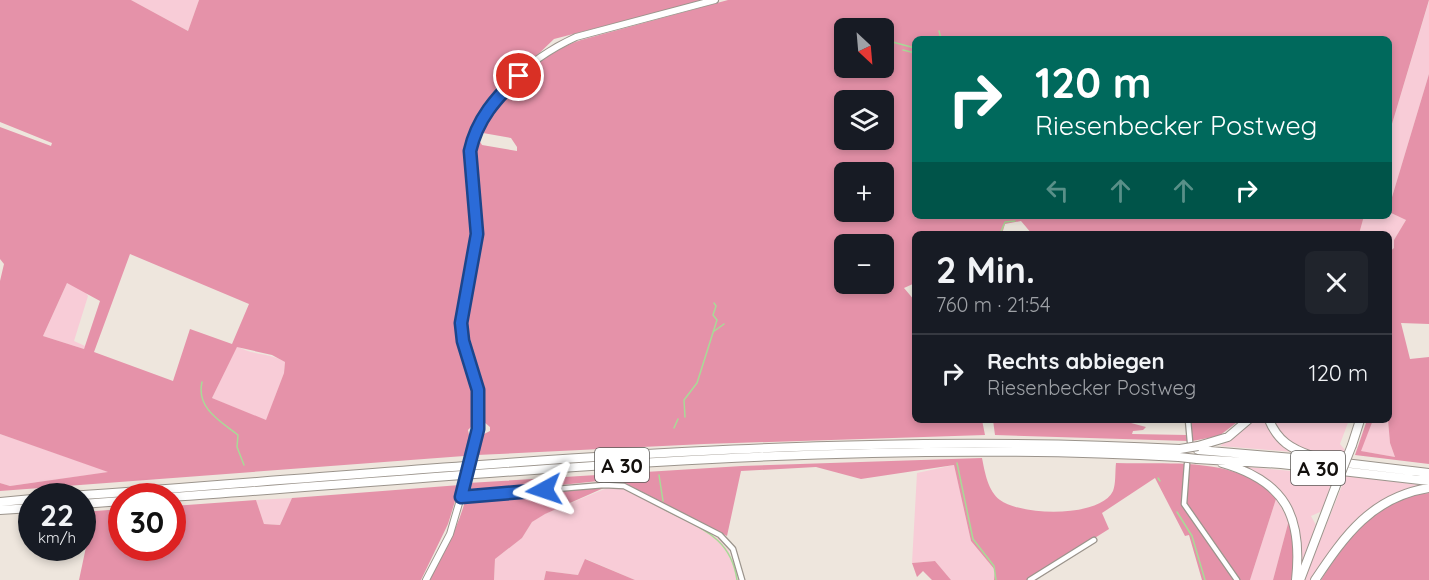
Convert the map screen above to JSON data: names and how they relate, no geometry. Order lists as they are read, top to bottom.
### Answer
{
  "streets": {
    "highway": ["A 30"]
  },
  "north": "bottom right",
  "page": {
    "map_buttons": ["+", "−"],
    "turn": ["120 m", "Riesenbecker Postweg"],
    "heading": ["2 Min.", "760 m · 21:54"],
    "list": [
      {
        "name": "Rechts abbiegen",
        "note": "Riesenbecker Postweg",
        "value": "120 m"
      }
    ],
    "speed": "22 km/h",
    "limit": "30"
  }
}
